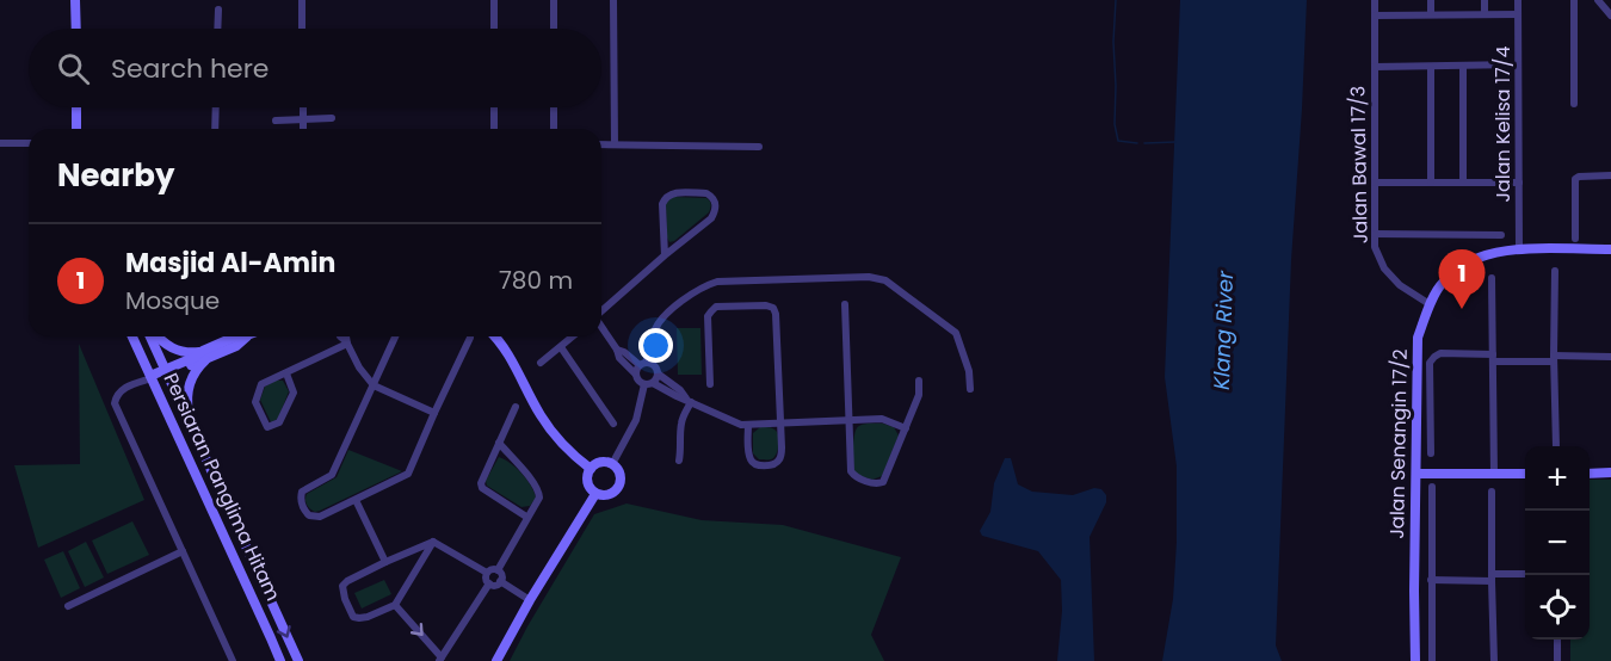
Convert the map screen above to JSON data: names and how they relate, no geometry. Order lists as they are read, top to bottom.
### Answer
{
  "streets": {
    "street": [
      "Jalan Kelisa 17/4",
      "Jalan Bawal 17/3",
      "Jalan Senangin 17/2",
      "Persiaran Panglima Hitam"
    ]
  },
  "crossings": [
    ["Jalan Kelisa 17/4", "Jalan Senangin 17/2"],
    ["Jalan Bawal 17/3", "Jalan Senangin 17/2"]
  ],
  "water": ["Klang River"],
  "page": {
    "search": "Search here",
    "heading": "Nearby",
    "list": [
      {
        "mark": "1",
        "name": "Masjid Al-Amin",
        "note": "Mosque",
        "value": "780 m"
      }
    ],
    "pins": "1",
    "map_buttons": ["+", "−"]
  }
}
